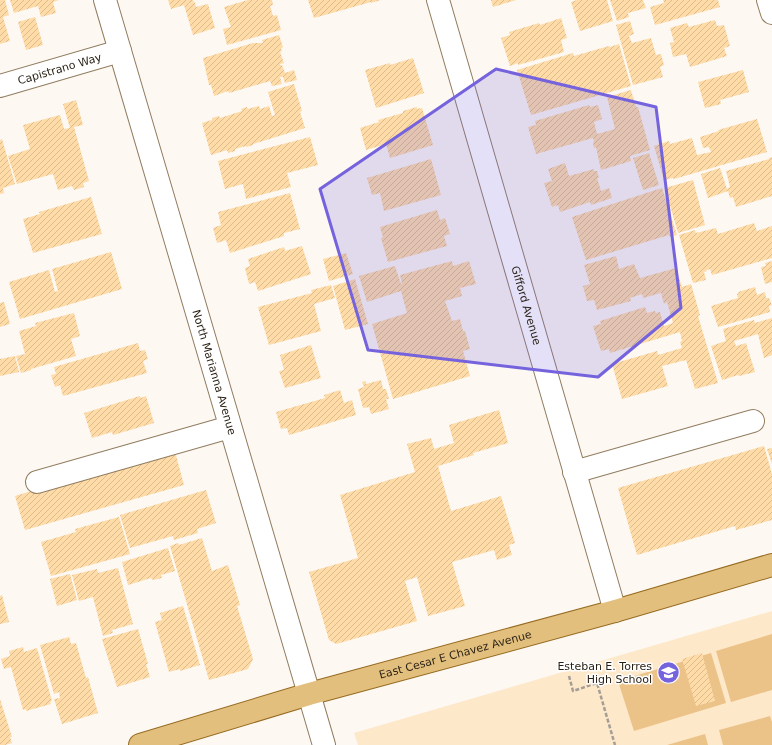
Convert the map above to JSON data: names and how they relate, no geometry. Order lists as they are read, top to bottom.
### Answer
{
  "streets": {
    "main road": ["East Cesar E Chavez Avenue"],
    "street": ["Capistrano Way", "Gifford Avenue", "North Marianna Avenue"]
  },
  "crossings": [
    ["Capistrano Way", "North Marianna Avenue"],
    ["Gifford Avenue", "East Cesar E Chavez Avenue"],
    ["North Marianna Avenue", "East Cesar E Chavez Avenue"]
  ],
  "places": {
    "school or university": ["Esteban E. Torres High School"]
  }
}
